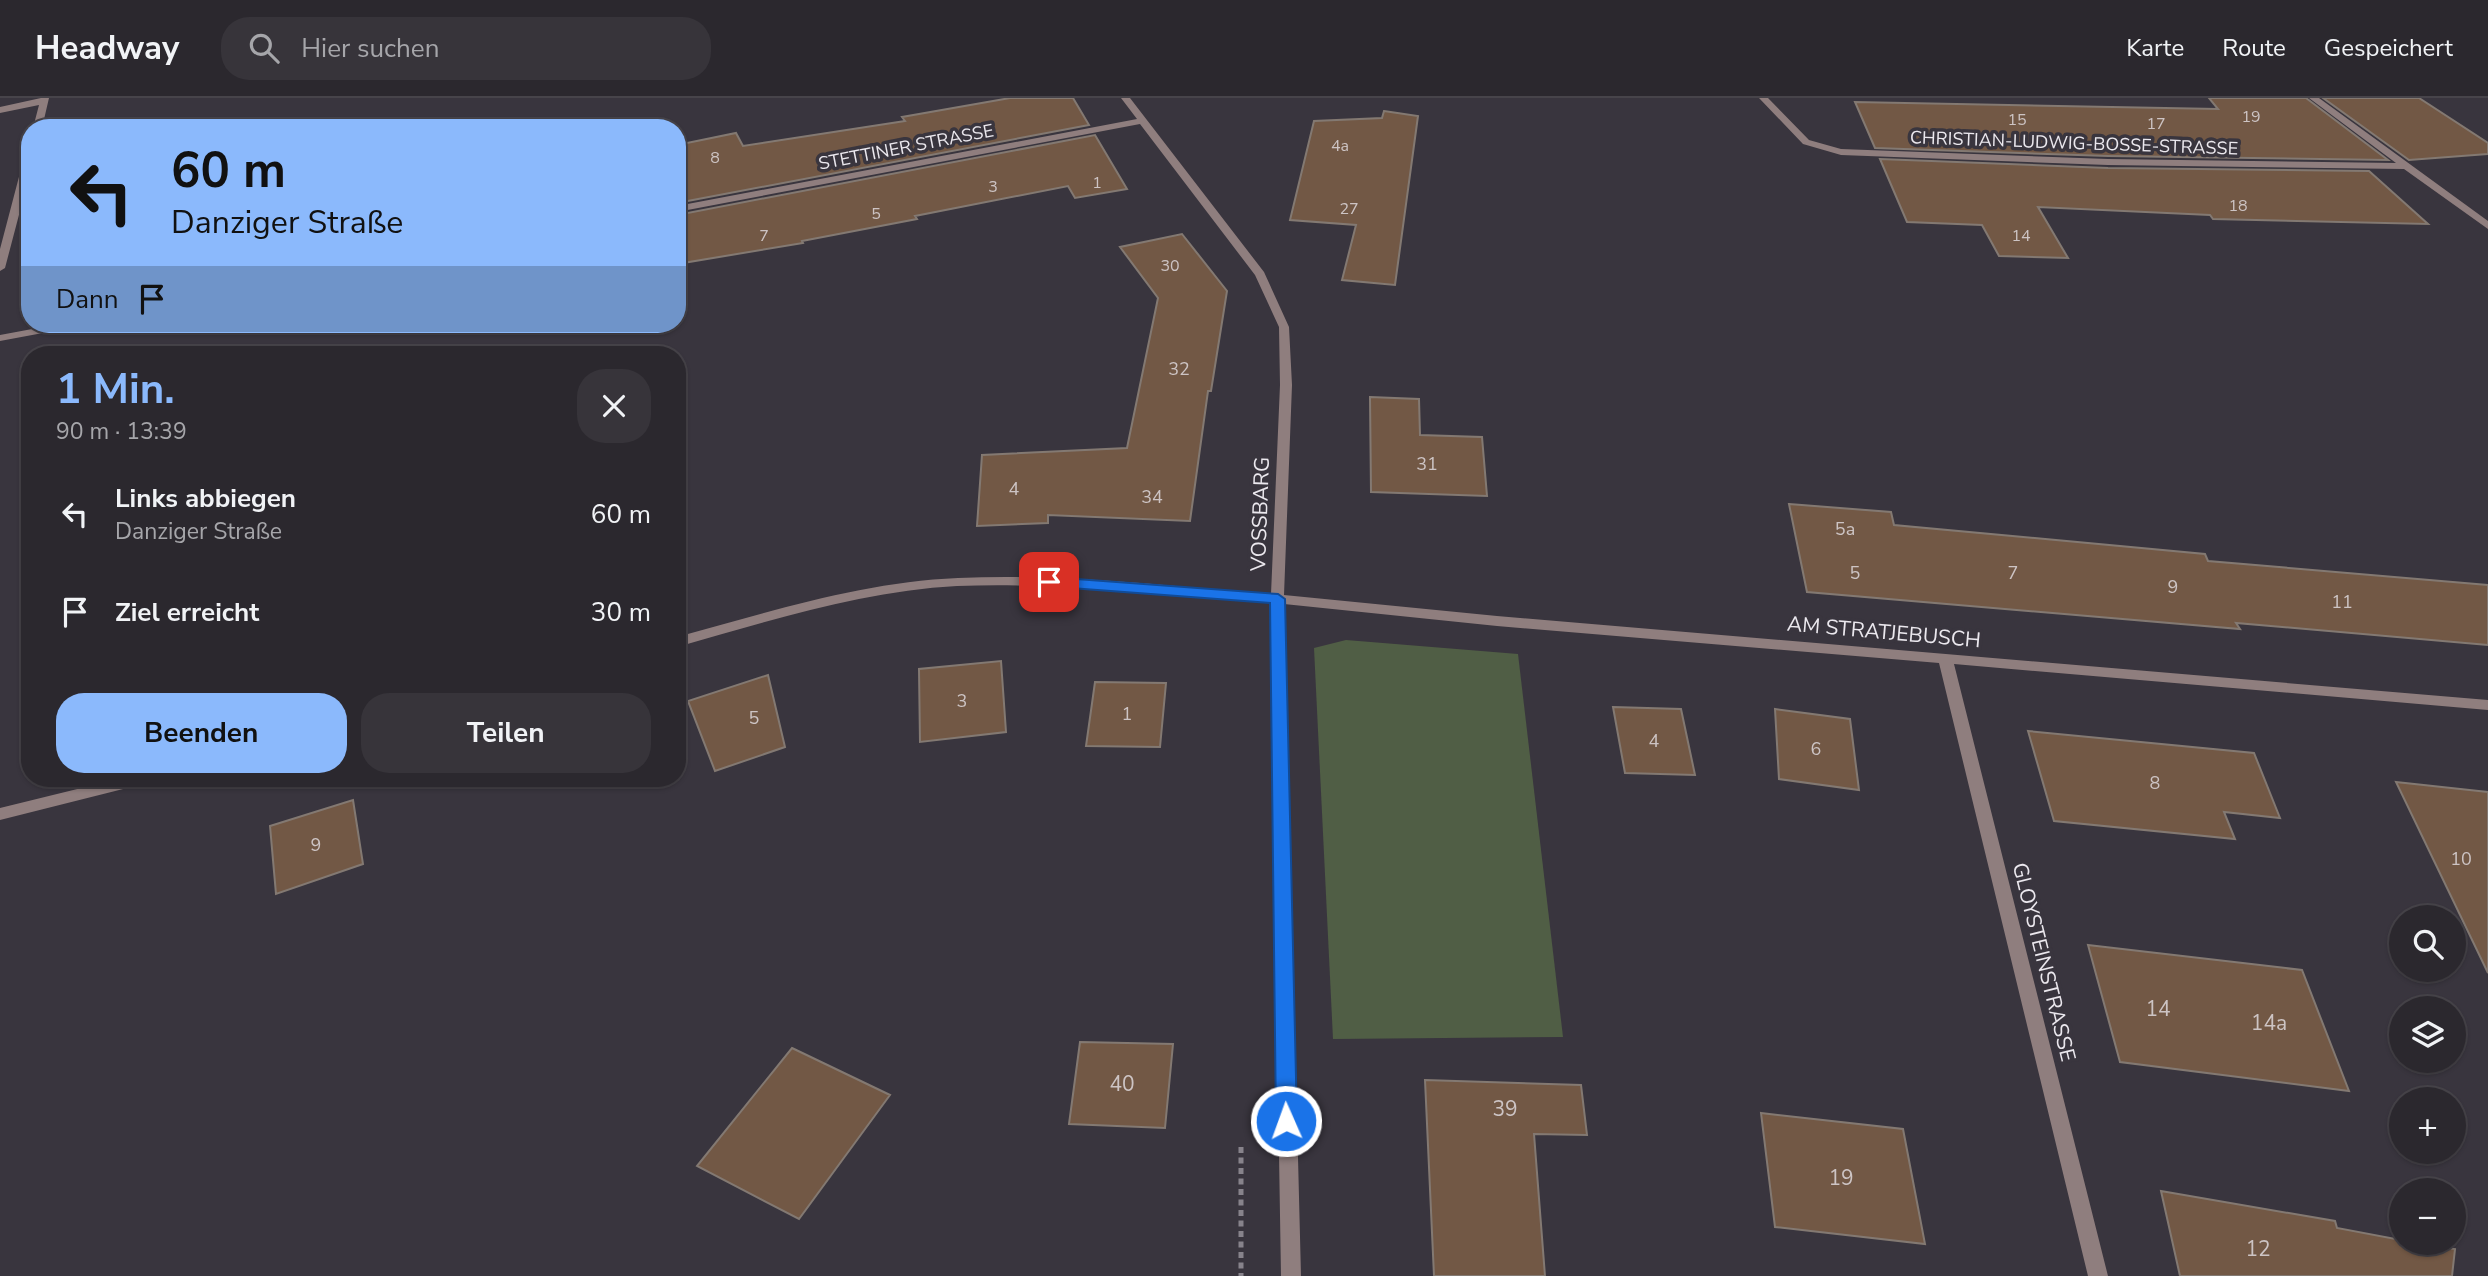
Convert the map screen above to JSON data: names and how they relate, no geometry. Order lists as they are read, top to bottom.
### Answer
{
  "streets": {
    "street": [
      "CHRISTIAN-LUDWIG-BOSSE-STRASSE",
      "STETTINER STRASSE",
      "VOSSBARG",
      "AM STRATJEBUSCH",
      "GLOYSTEINSTRASSE"
    ]
  },
  "crossings": [
    ["STETTINER STRASSE", "VOSSBARG"],
    ["VOSSBARG", "AM STRATJEBUSCH"],
    ["AM STRATJEBUSCH", "GLOYSTEINSTRASSE"]
  ],
  "house_numbers": [
    "19",
    "15",
    "17",
    "4a",
    "8",
    "1",
    "3",
    "18",
    "27",
    "5",
    "7",
    "14",
    "30",
    "32",
    "31",
    "4",
    "34",
    "5a",
    "5",
    "7",
    "9",
    "11",
    "3",
    "1",
    "5",
    "4",
    "6",
    "8",
    "9",
    "10",
    "14",
    "14a",
    "40",
    "39",
    "19",
    "12"
  ],
  "page": {
    "header": "Headway",
    "search": "Hier suchen",
    "nav": ["Karte", "Route", "Gespeichert"],
    "turn": ["60 m", "Danziger Straße"],
    "then": "Dann",
    "heading": ["1 Min.", "90 m · 13:39"],
    "list": [
      {
        "name": "Links abbiegen",
        "note": "Danziger Straße",
        "value": "60 m"
      },
      {
        "name": "Ziel erreicht",
        "value": "30 m"
      }
    ],
    "buttons": ["Beenden", "Teilen"],
    "map_buttons": ["+", "−"]
  }
}
